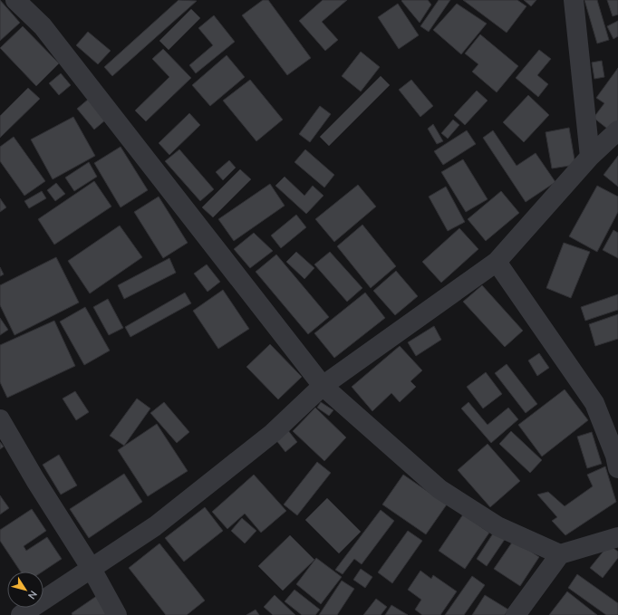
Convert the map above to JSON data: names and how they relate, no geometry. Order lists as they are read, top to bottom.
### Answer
{
  "north": "bottom right"
}
